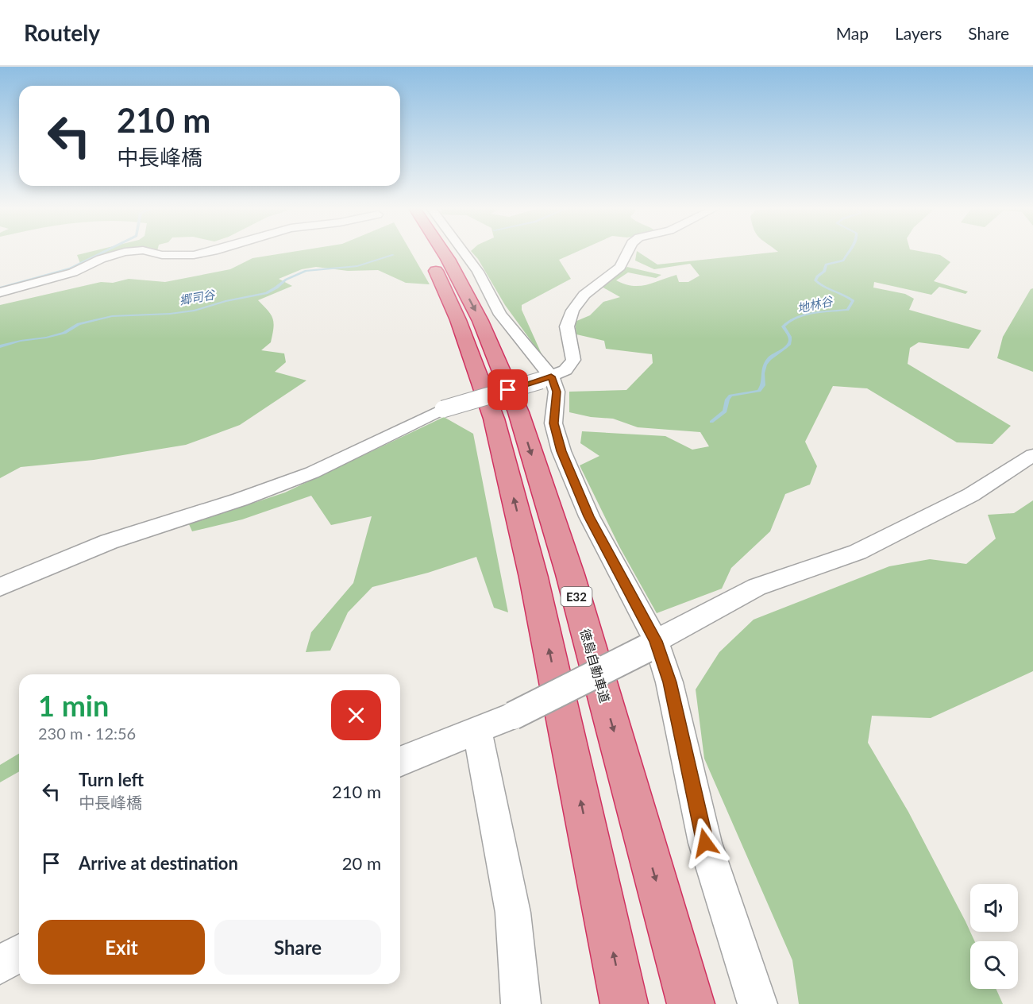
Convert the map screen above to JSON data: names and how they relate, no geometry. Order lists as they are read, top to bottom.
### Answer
{
  "streets": {
    "highway": ["E32", "徳島自動車道"]
  },
  "water": ["郷司谷", "地林谷"],
  "page": {
    "header": "Routely",
    "nav": ["Map", "Layers", "Share"],
    "turn": ["210 m", "中長峰橋"],
    "heading": ["1 min", "230 m · 12:56"],
    "list": [
      {
        "name": "Turn left",
        "note": "中長峰橋",
        "value": "210 m"
      },
      {
        "name": "Arrive at destination",
        "value": "20 m"
      }
    ],
    "buttons": ["Exit", "Share"]
  }
}
